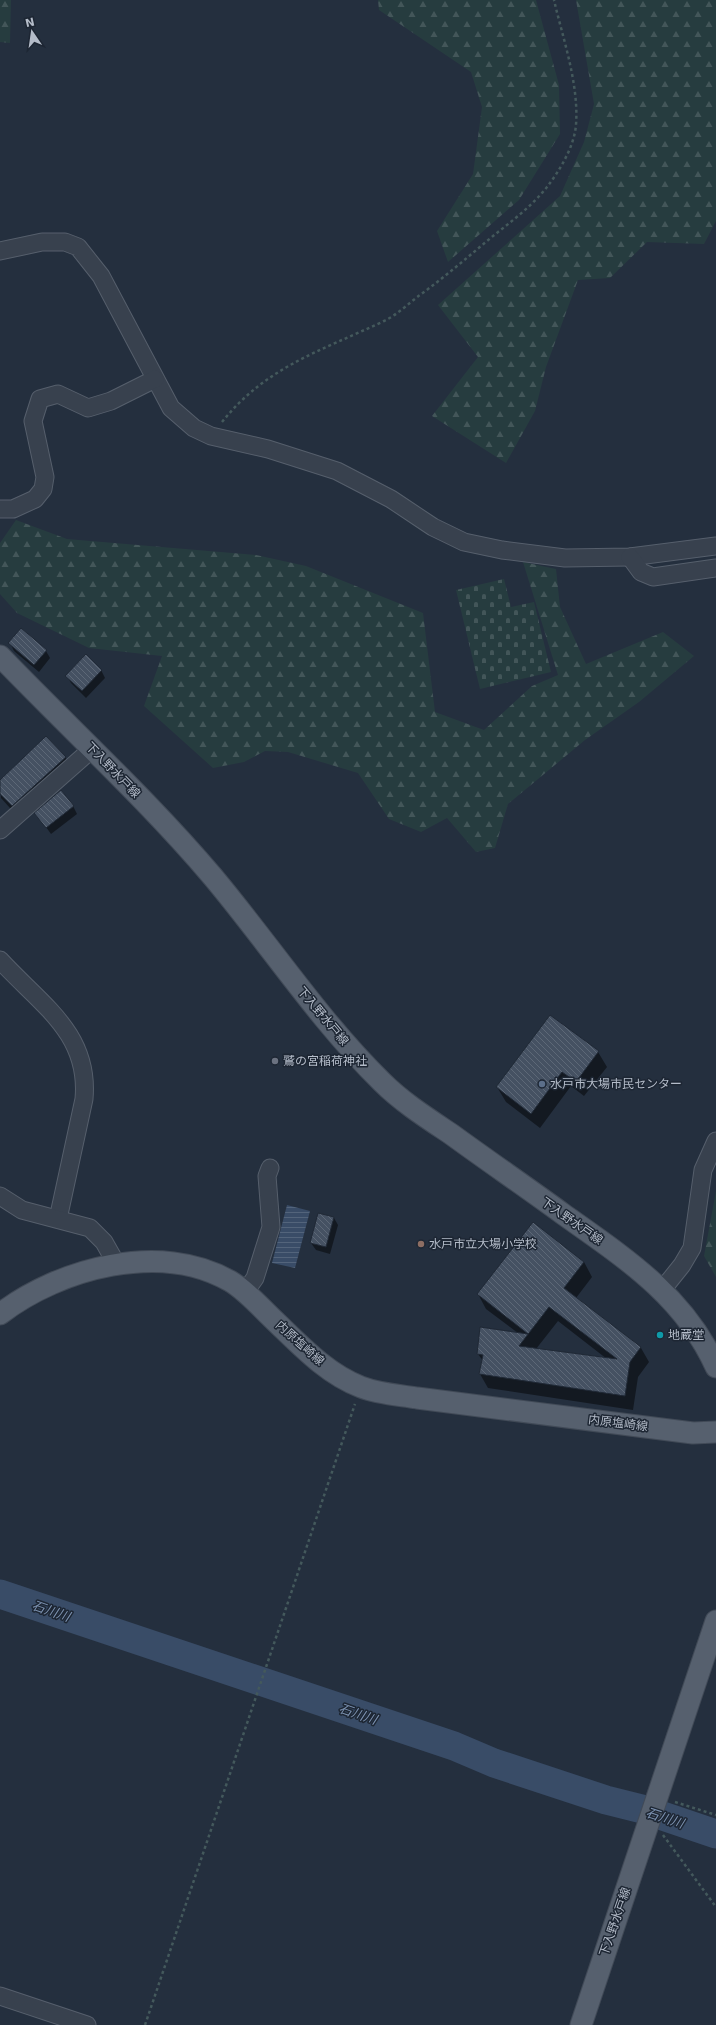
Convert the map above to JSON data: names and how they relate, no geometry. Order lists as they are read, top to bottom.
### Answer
{
  "streets": {
    "main road": ["下入野水戸線", "内原塩崎線"]
  },
  "water": ["石川川"],
  "places": [
    "鷲の宮稲荷神社",
    "水戸市大場市民センター",
    "水戸市立大場小学校",
    "地蔵堂"
  ],
  "north": "top"
}
